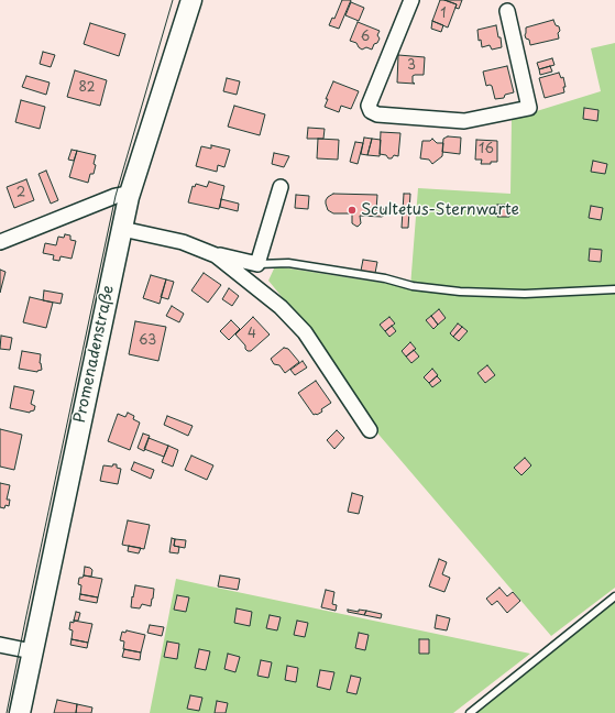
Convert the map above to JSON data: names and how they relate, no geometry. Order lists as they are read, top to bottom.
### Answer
{
  "streets": {
    "main road": ["Promenadenstraße"]
  },
  "places": ["Scultetus-Sternwarte"],
  "house_numbers": [
    "1",
    "6",
    "3",
    "82",
    "16",
    "2",
    "4",
    "63"
  ]
}
